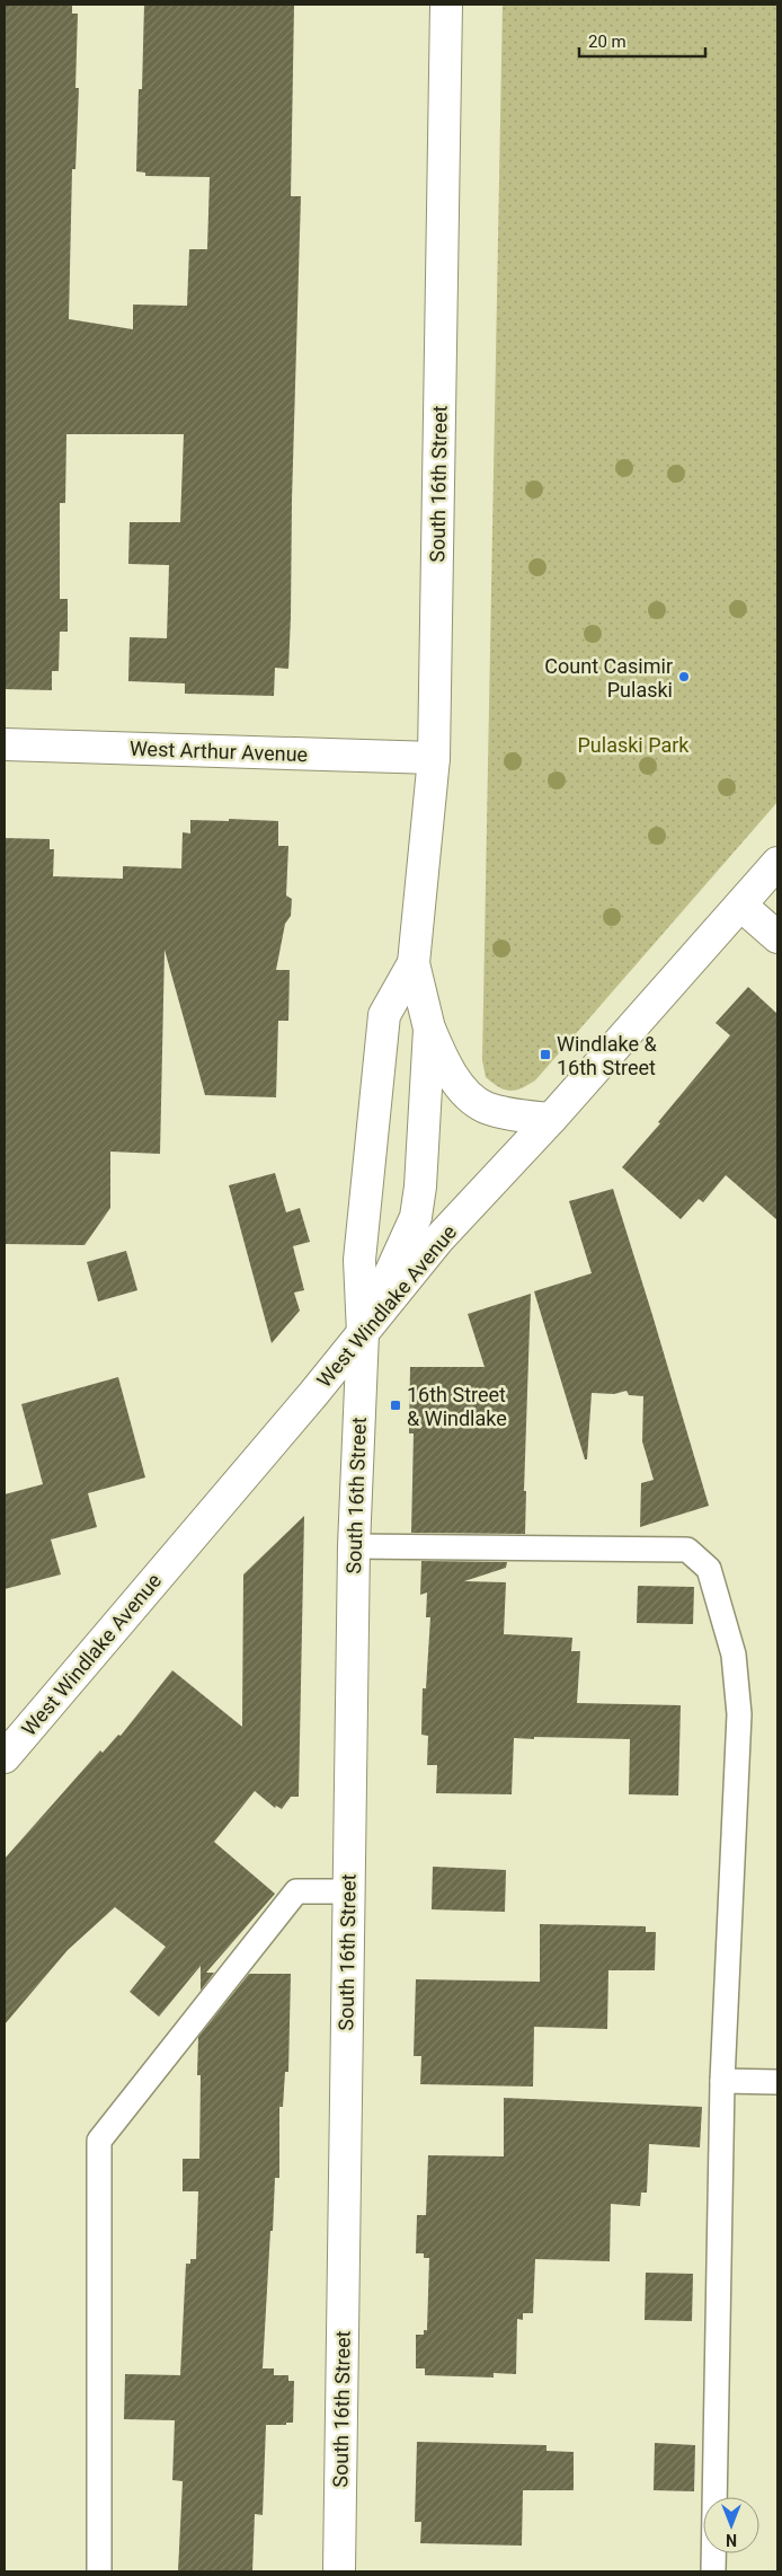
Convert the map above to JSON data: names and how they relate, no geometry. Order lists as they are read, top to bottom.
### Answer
{
  "streets": {
    "street": ["South 16th Street", "West Arthur Avenue", "West Windlake Avenue"]
  },
  "crossings": [
    ["South 16th Street", "West Arthur Avenue"],
    ["South 16th Street", "West Windlake Avenue"]
  ],
  "parks": ["Pulaski Park"],
  "places": {
    "other": ["Count Casimir Pulaski"],
    "transit": ["Windlake & 16th Street", "16th Street & Windlake"]
  },
  "scale_bar": "20 m",
  "north": "bottom"
}
